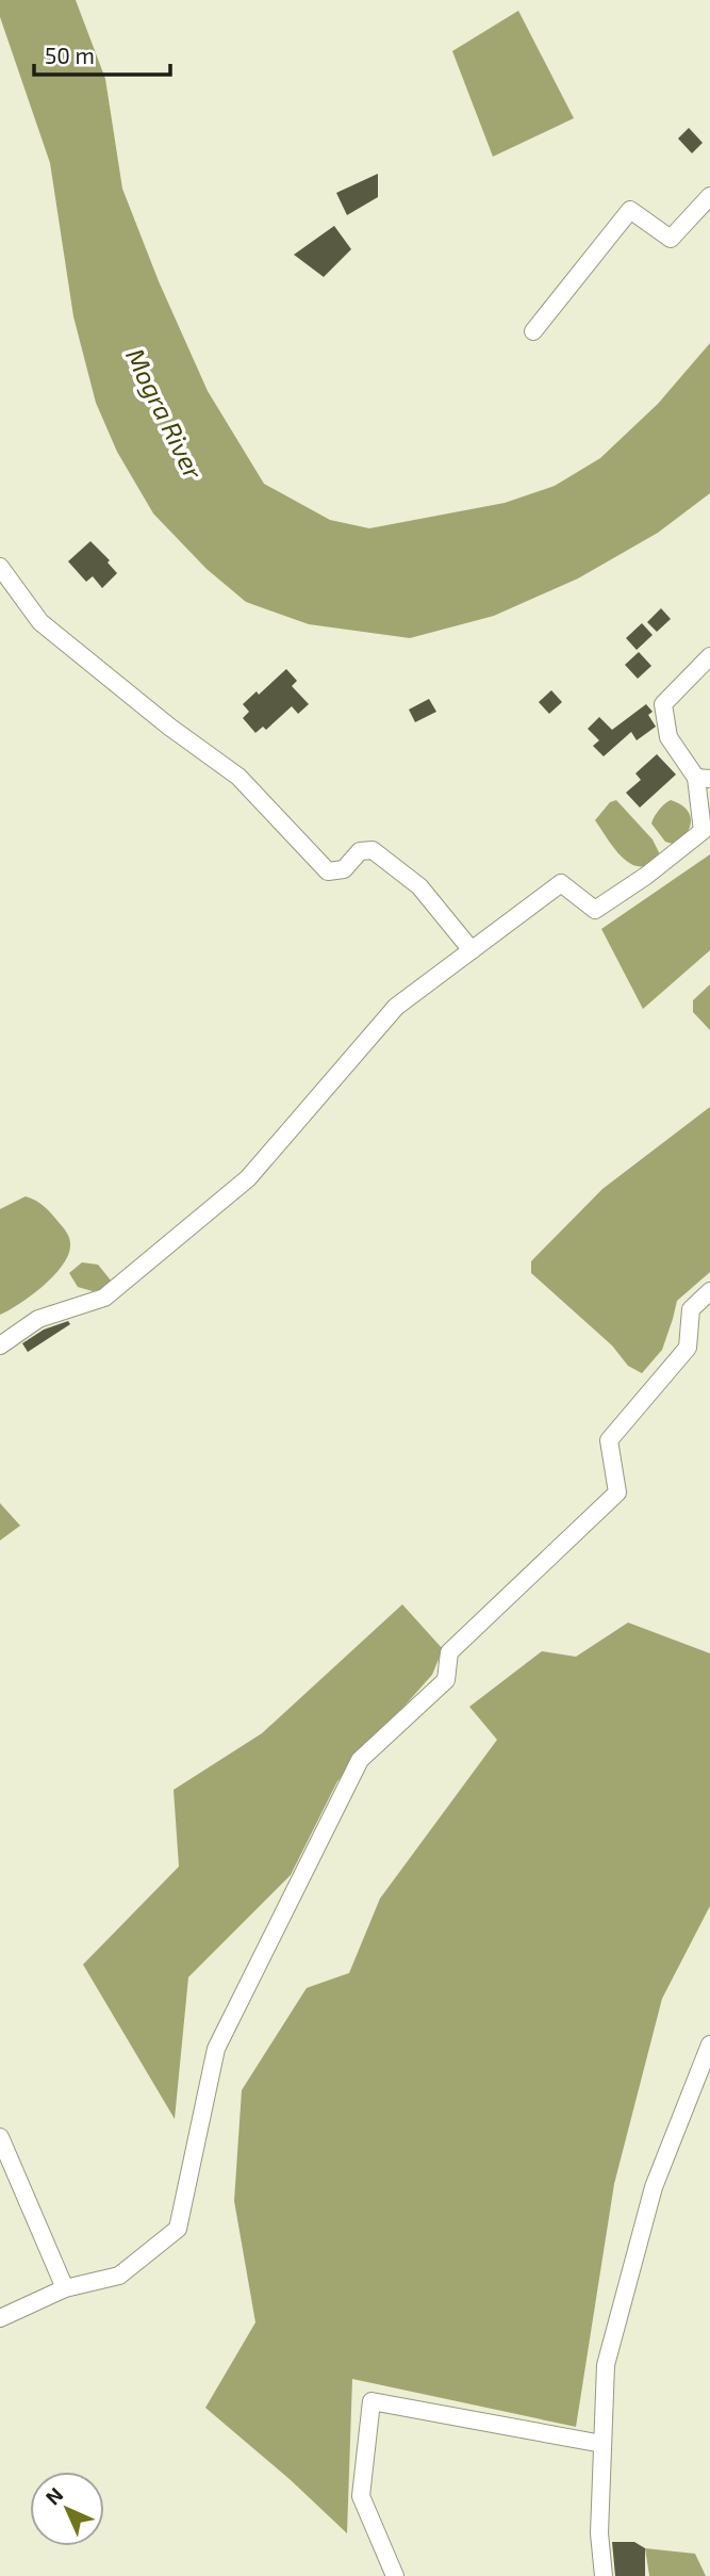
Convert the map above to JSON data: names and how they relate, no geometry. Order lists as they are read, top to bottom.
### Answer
{
  "water": ["Mogra River"],
  "scale_bar": "50 m",
  "north": "top left"
}
